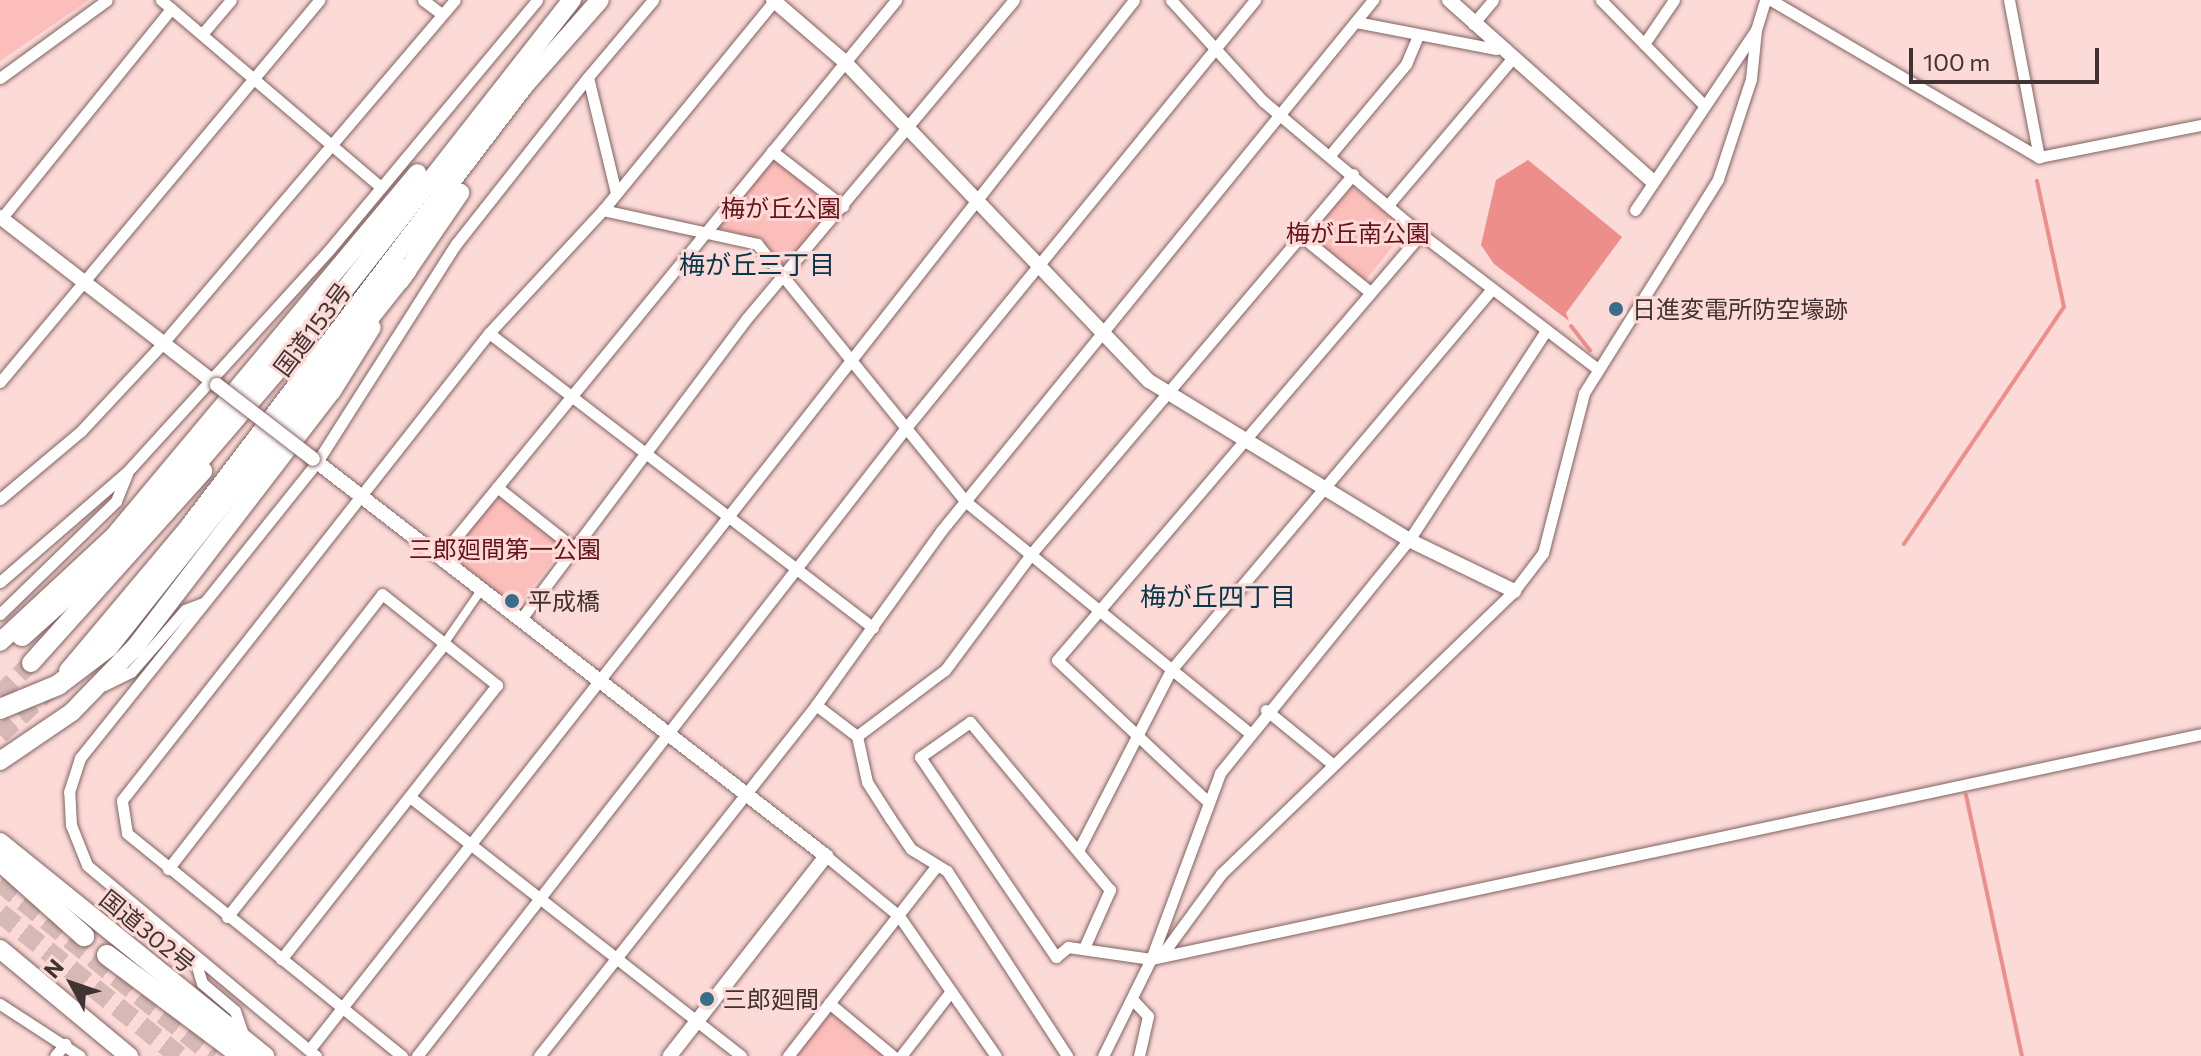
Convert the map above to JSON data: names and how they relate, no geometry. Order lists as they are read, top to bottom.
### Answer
{
  "streets": {
    "highway": ["国道153号", "国道302号"]
  },
  "districts": ["梅が丘三丁目", "梅が丘四丁目"],
  "parks": ["梅が丘公園", "梅が丘南公園", "三郎廻間第一公園"],
  "places": ["日進変電所防空壕跡", "平成橋", "三郎廻間"],
  "scale_bar": "100 m",
  "north": "top left"
}
